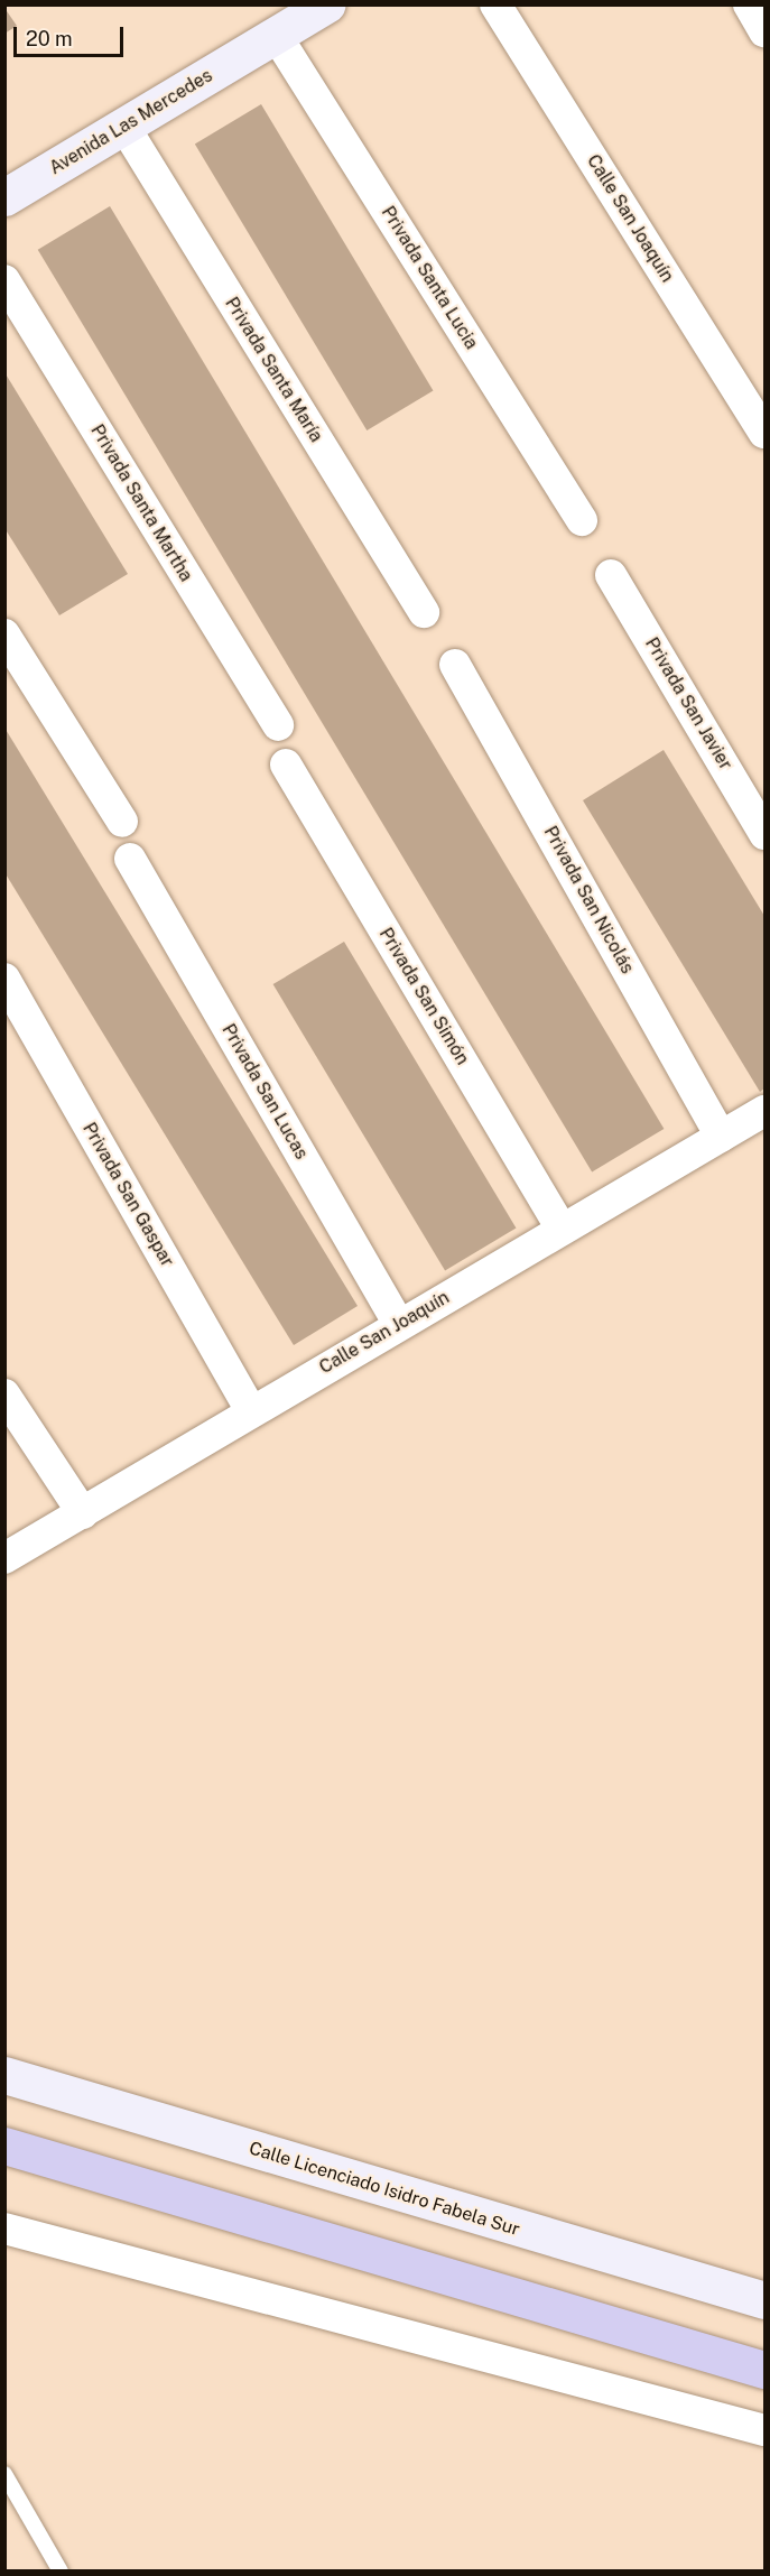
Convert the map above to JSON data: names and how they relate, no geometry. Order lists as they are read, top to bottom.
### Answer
{
  "streets": {
    "street": [
      "Avenida Las Mercedes",
      "Calle San Joaquín",
      "Privada Santa Lucia",
      "Privada Santa María",
      "Privada Santa Martha",
      "Privada San Javier",
      "Privada San Nicolás",
      "Privada San Simón",
      "Privada San Lucas",
      "Privada San Gaspar",
      "Calle Licenciado Isidro Fabela Sur"
    ]
  },
  "crossings": [
    ["Avenida Las Mercedes", "Privada Santa Lucia"],
    ["Avenida Las Mercedes", "Privada Santa María"],
    ["Calle San Joaquín", "Privada San Nicolás"],
    ["Calle San Joaquín", "Privada San Simón"],
    ["Calle San Joaquín", "Privada San Lucas"],
    ["Calle San Joaquín", "Privada San Gaspar"]
  ],
  "scale_bar": "20 m"
}
